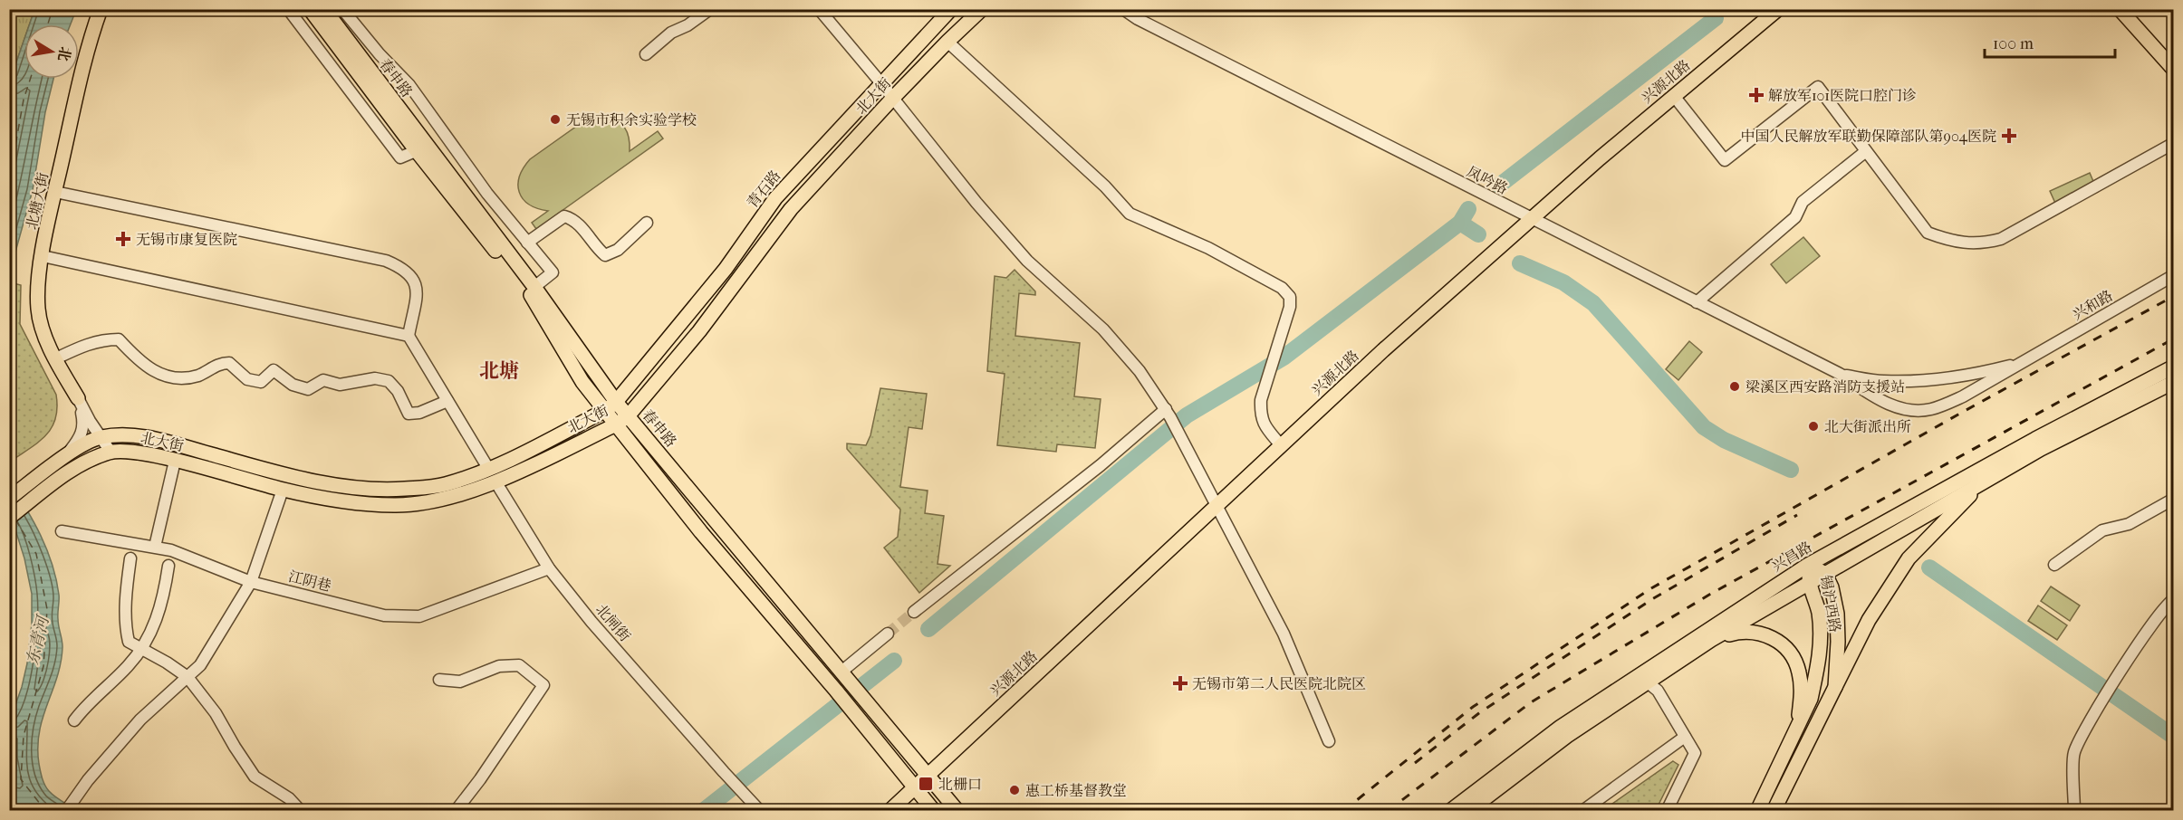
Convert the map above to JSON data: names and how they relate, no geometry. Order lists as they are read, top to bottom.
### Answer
{
  "streets": {
    "main road": [
      "春申路",
      "兴源北路",
      "北大街",
      "青石路",
      "北塘大街",
      "兴昌路",
      "锡沪西路"
    ],
    "street": [
      "凤吟路",
      "兴和路",
      "江阴巷",
      "北闸街"
    ]
  },
  "crossings": [
    ["春申路", "兴源北路"],
    ["春申路", "北大街"],
    ["春申路", "青石路"],
    ["兴源北路", "凤吟路"],
    ["北大街", "青石路"],
    ["北大街", "北塘大街"],
    ["北大街", "北闸街"],
    ["兴昌路", "锡沪西路"],
    ["江阴巷", "北闸街"]
  ],
  "districts": ["北塘"],
  "water": ["东青河"],
  "places": {
    "health": [
      "解放军101医院口腔门诊",
      "中国人民解放军联勤保障部队第904医院",
      "无锡市康复医院",
      "无锡市第二人民医院北院区"
    ],
    "other": [
      "无锡市积余实验学校",
      "梁溪区西安路消防支援站",
      "北大街派出所",
      "惠工桥基督教堂"
    ],
    "transit": ["北栅口"]
  },
  "scale_bar": "100 m",
  "north": "right"
}
